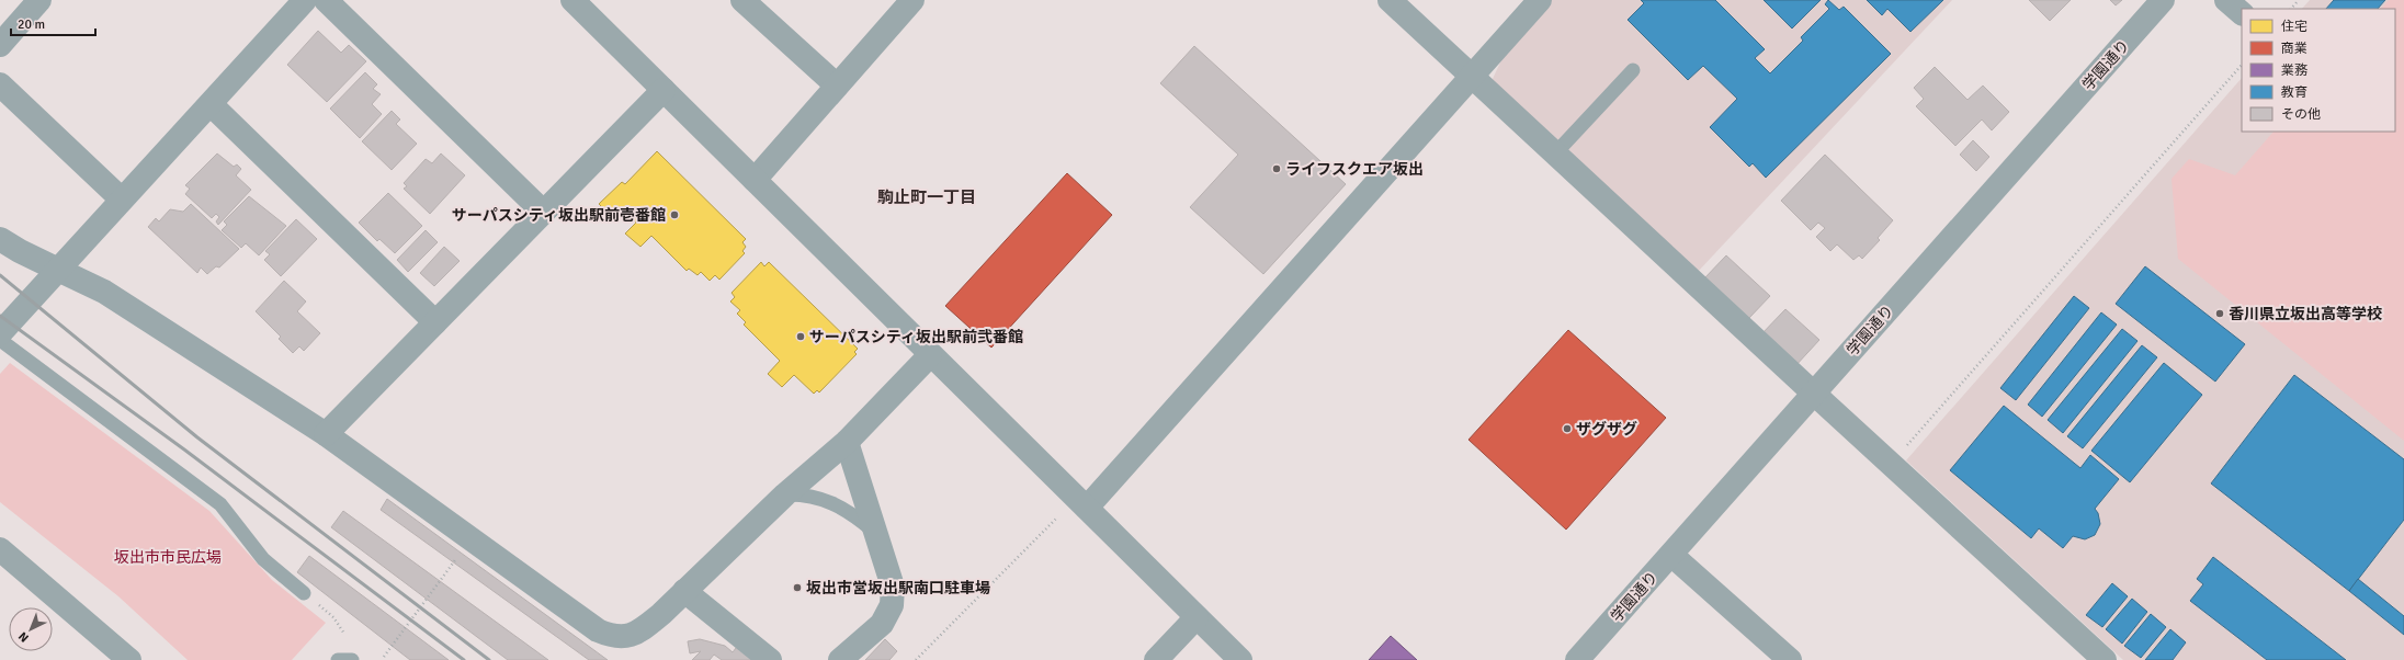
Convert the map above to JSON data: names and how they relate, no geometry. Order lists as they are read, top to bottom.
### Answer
{
  "streets": {
    "street": ["学園通り"]
  },
  "districts": ["駒止町一丁目"],
  "parks": ["坂出市市民広場"],
  "places": [
    "ライフスクエア坂出",
    "サーパスシティ坂出駅前壱番館",
    "香川県立坂出高等学校",
    "サーパスシティ坂出駅前弐番館",
    "ザグザグ",
    "坂出市営坂出駅南口駐車場"
  ],
  "legend": [
    "住宅",
    "商業",
    "業務",
    "教育",
    "その他"
  ],
  "scale_bar": "20 m",
  "north": "bottom left"
}
